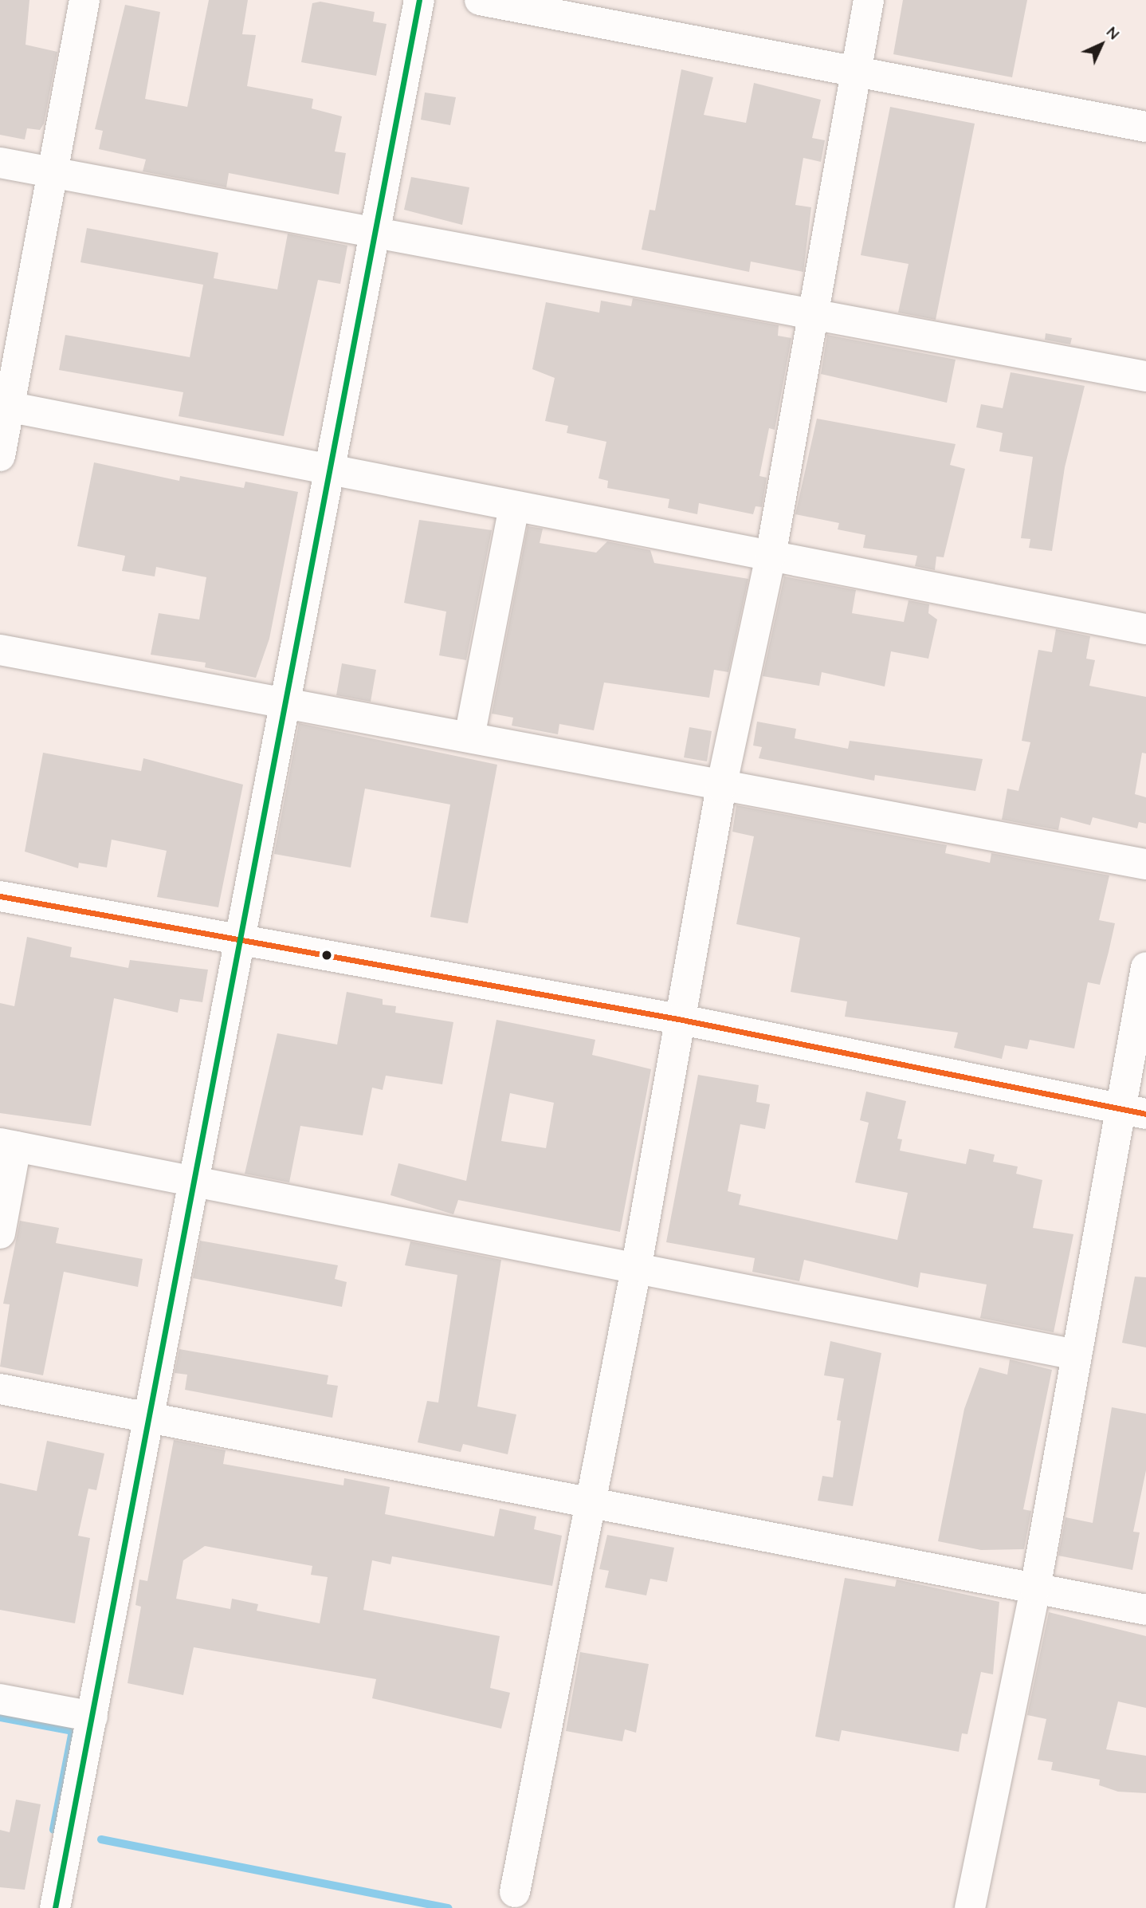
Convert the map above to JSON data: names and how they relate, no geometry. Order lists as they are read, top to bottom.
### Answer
{
  "north": "top right"
}
